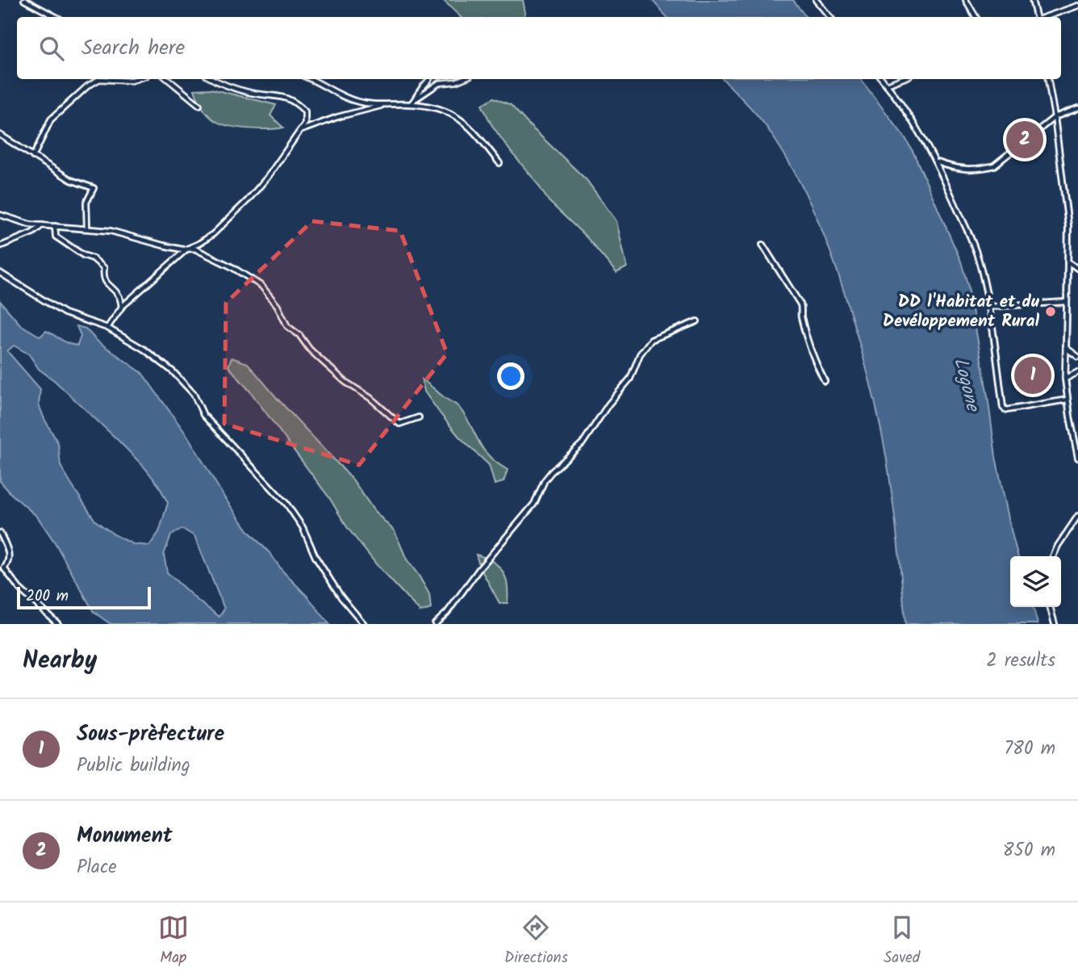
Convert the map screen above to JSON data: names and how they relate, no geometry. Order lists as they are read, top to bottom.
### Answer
{
  "water": ["Logone"],
  "places": ["DD l'Habitat et du Devéloppement Rural"],
  "scale_bar": "200 m",
  "page": {
    "search": "Search here",
    "pins": ["2", "1"],
    "scale": "200 m",
    "heading": ["Nearby", "2 results"],
    "list": [
      {
        "mark": "1",
        "name": "Sous-prèfecture",
        "note": "Public building",
        "value": "780 m"
      },
      {
        "mark": "2",
        "name": "Monument",
        "note": "Place",
        "value": "850 m"
      }
    ],
    "nav": ["Map", "Directions", "Saved"]
  }
}
